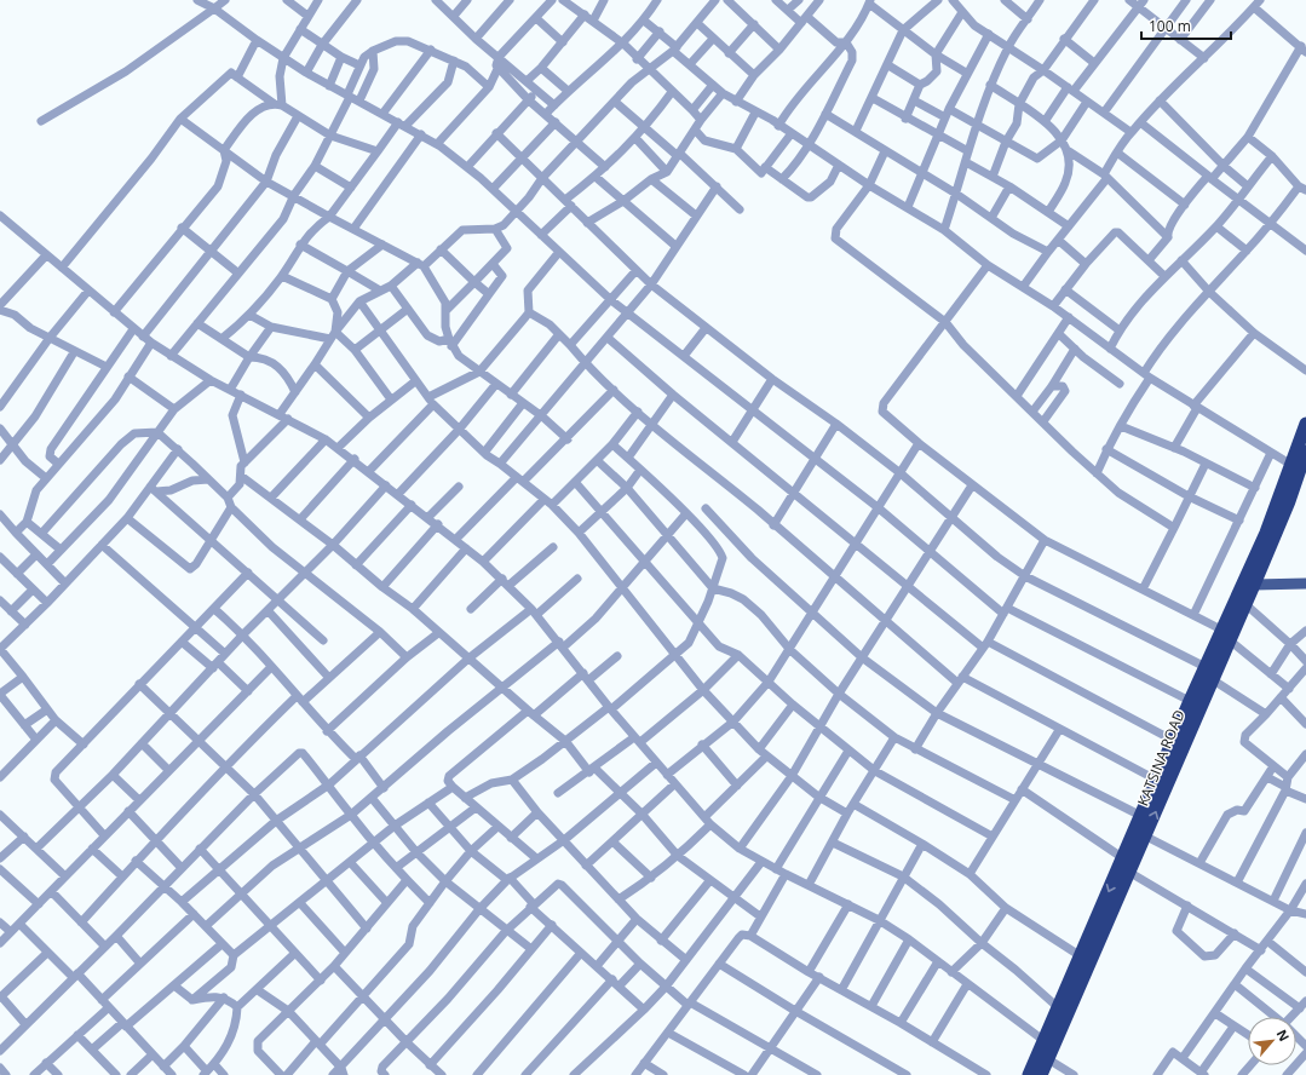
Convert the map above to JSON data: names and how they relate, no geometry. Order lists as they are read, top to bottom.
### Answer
{
  "streets": {
    "highway": ["KATSINA ROAD"]
  },
  "scale_bar": "100 m",
  "north": "top right"
}
